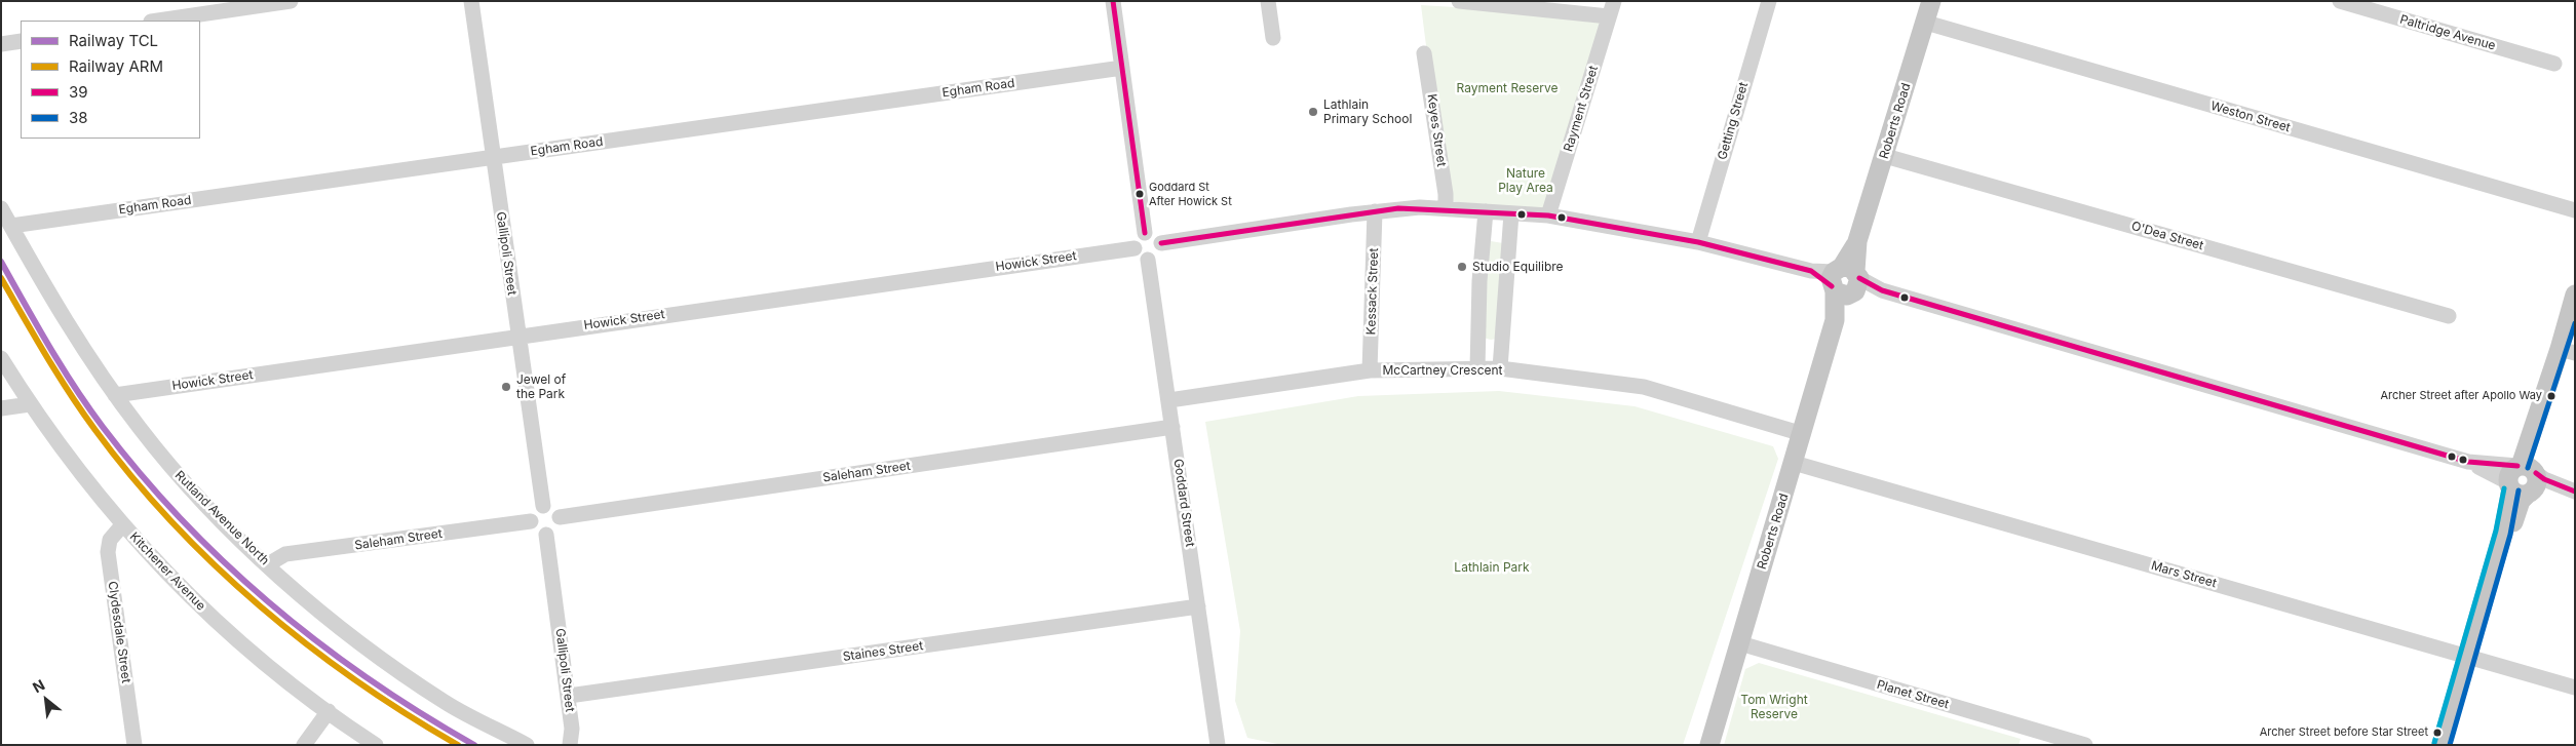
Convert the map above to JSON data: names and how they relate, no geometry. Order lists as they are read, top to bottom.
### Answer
{
  "streets": {
    "main road": ["Roberts Road"],
    "street": [
      "Paltridge Avenue",
      "Egham Road",
      "Rayment Street",
      "Weston Street",
      "Getting Street",
      "Keyes Street",
      "O'Dea Street",
      "Gallipoli Street",
      "Howick Street",
      "Kessack Street",
      "McCartney Crescent",
      "Saleham Street",
      "Goddard Street",
      "Rutland Avenue North",
      "Kitchener Avenue",
      "Mars Street",
      "Clydesdale Street",
      "Staines Street",
      "Planet Street"
    ]
  },
  "crossings": [
    ["Egham Road", "Gallipoli Street"],
    ["Egham Road", "Rutland Avenue North"],
    ["Weston Street", "Roberts Road"],
    ["Roberts Road", "O'Dea Street"],
    ["Roberts Road", "McCartney Crescent"],
    ["Roberts Road", "Mars Street"],
    ["Roberts Road", "Planet Street"],
    ["Gallipoli Street", "Howick Street"],
    ["Gallipoli Street", "Saleham Street"],
    ["Gallipoli Street", "Staines Street"],
    ["Howick Street", "Goddard Street"],
    ["Howick Street", "Rutland Avenue North"],
    ["Kessack Street", "McCartney Crescent"],
    ["McCartney Crescent", "Goddard Street"],
    ["Saleham Street", "Goddard Street"],
    ["Saleham Street", "Rutland Avenue North"],
    ["Goddard Street", "Staines Street"],
    ["Kitchener Avenue", "Clydesdale Street"]
  ],
  "parks": [
    "Rayment Reserve",
    "Nature Play Area",
    "Lathlain Park",
    "Tom Wright Reserve"
  ],
  "places": [
    "Lathlain Primary School",
    "Goddard St After Howick St",
    "Studio Equilibre",
    "Jewel of the Park",
    "Archer Street after Apollo Way",
    "Archer Street before Star Street"
  ],
  "lines": [
    "transit line 39",
    "rail line TCL",
    "rail line ARM",
    "transit line 38"
  ],
  "legend": [
    "Railway TCL",
    "Railway ARM",
    "39",
    "38"
  ],
  "north": "top left"
}
